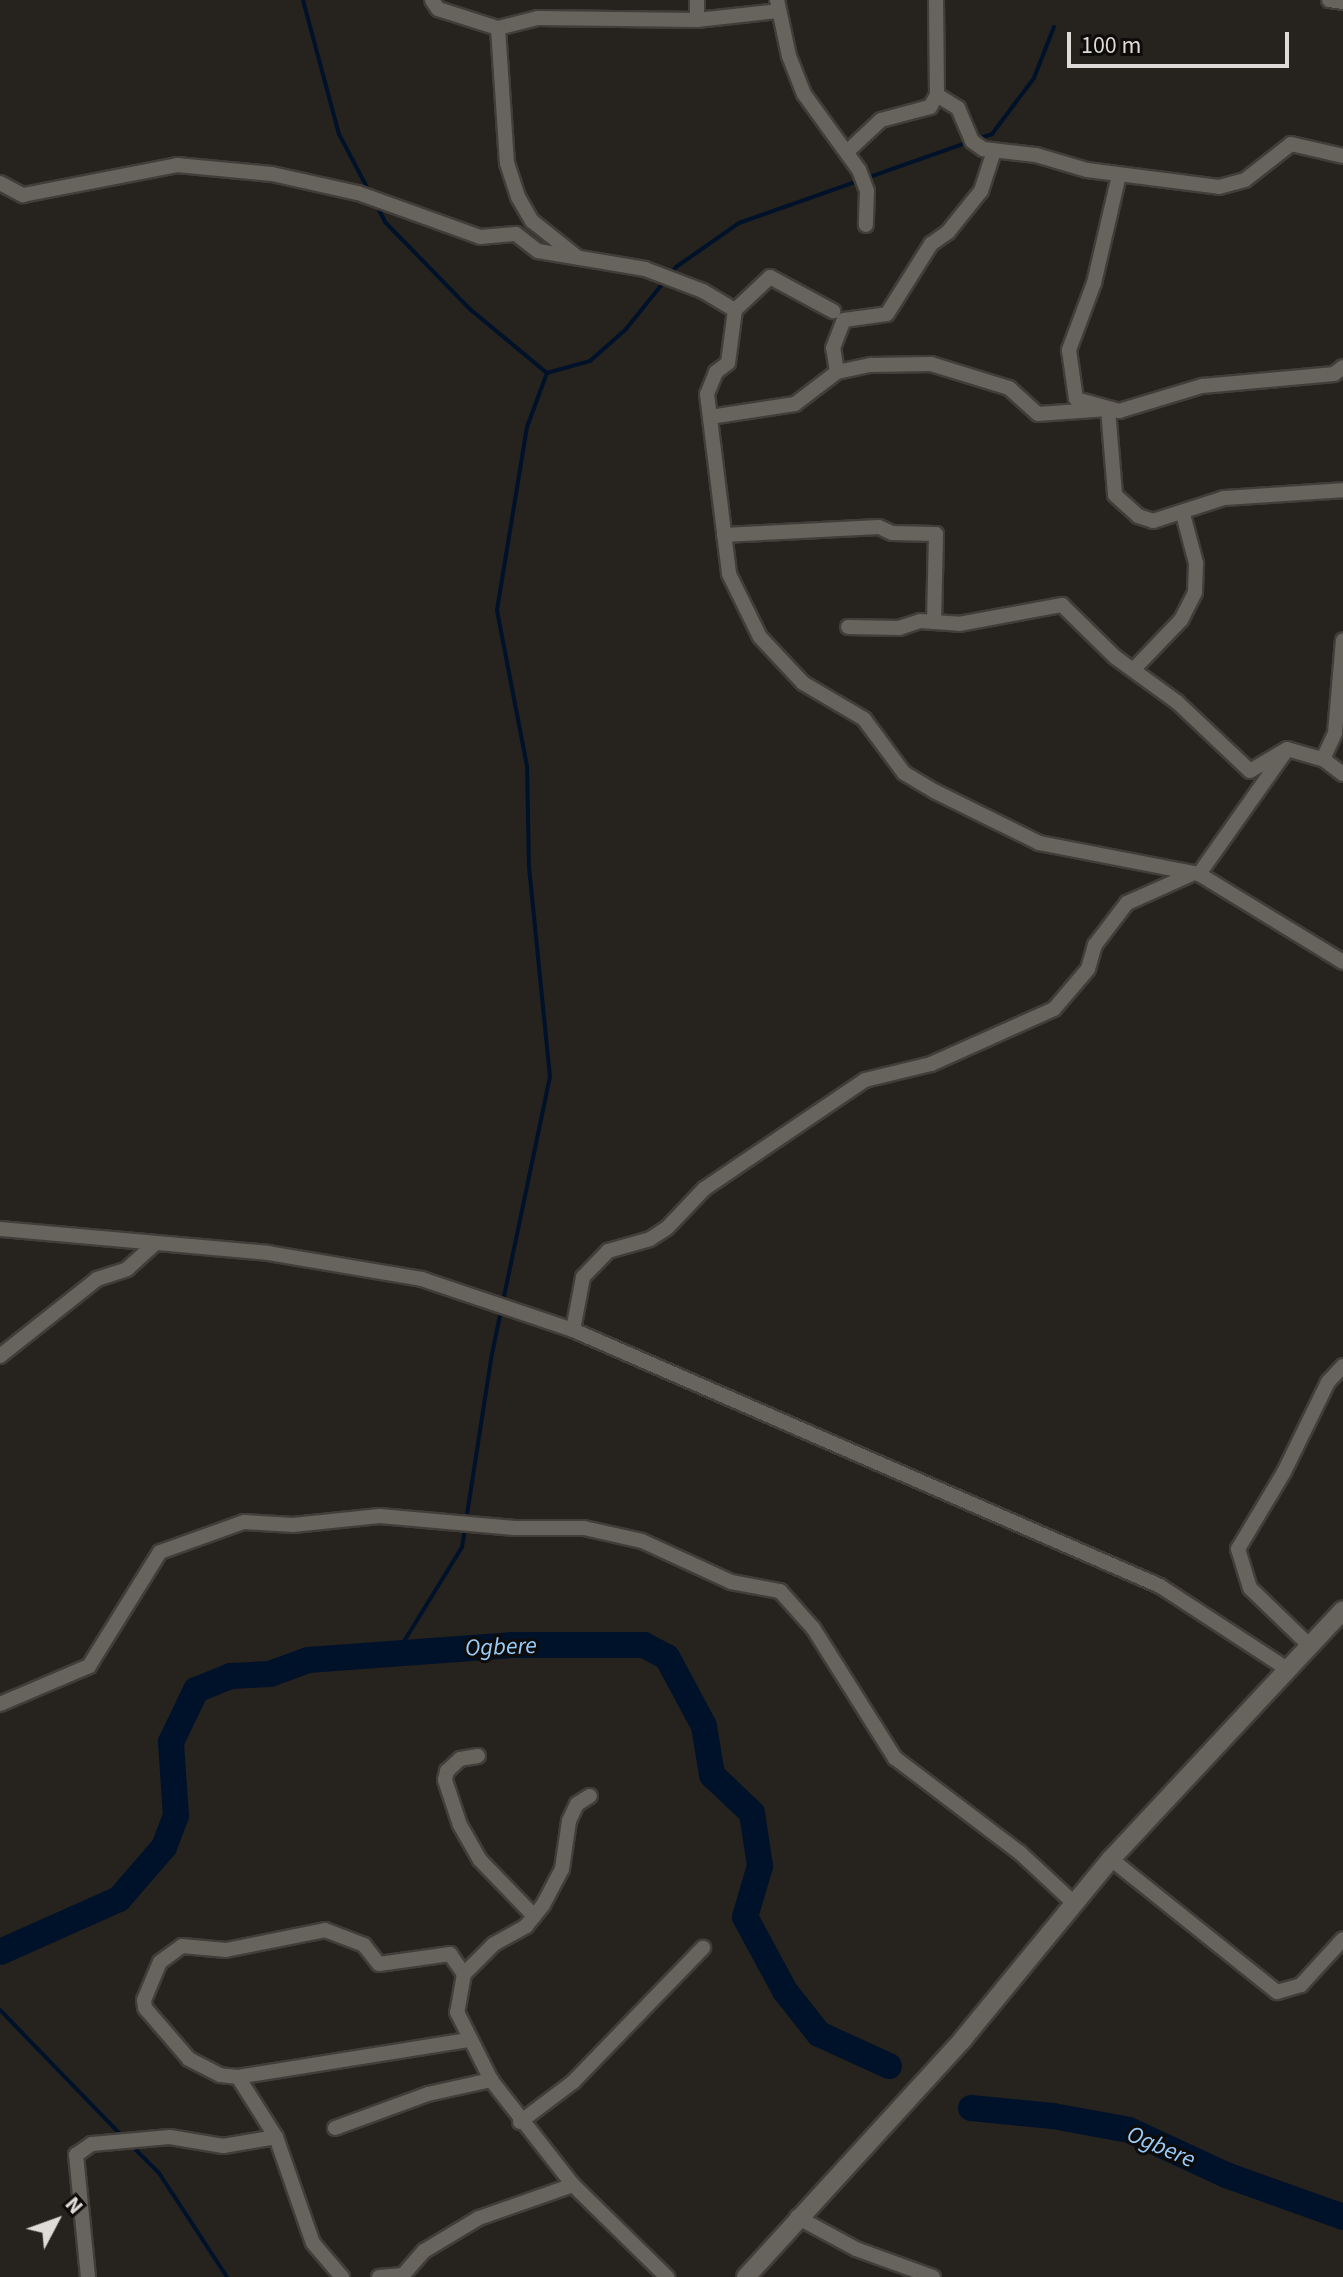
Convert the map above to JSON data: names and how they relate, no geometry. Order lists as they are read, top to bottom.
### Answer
{
  "water": ["Ogbere"],
  "scale_bar": "100 m",
  "north": "top right"
}
